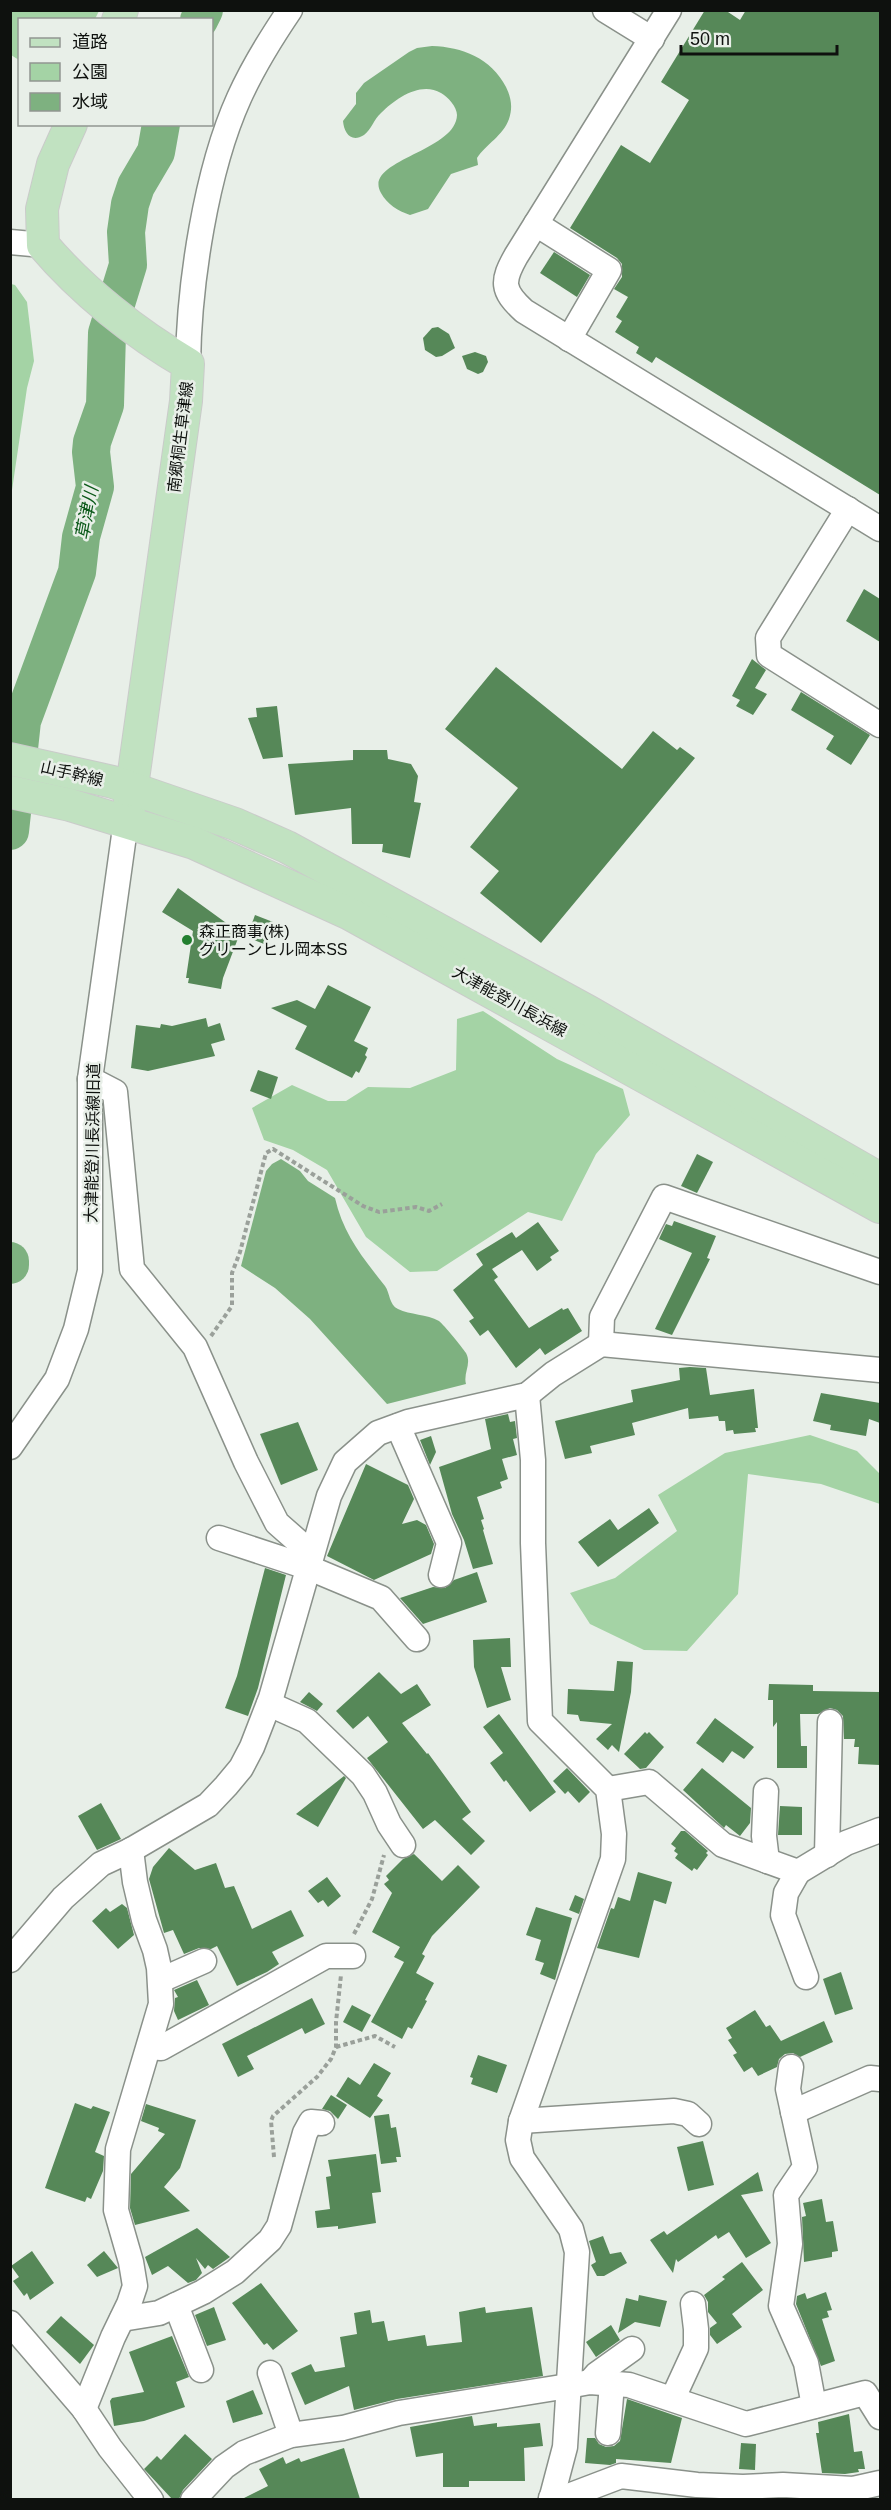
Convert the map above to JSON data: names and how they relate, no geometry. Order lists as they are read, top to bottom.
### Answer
{
  "streets": {
    "main road": ["南郷桐生草津線", "山手幹線", "大津能登川長浜線"],
    "street": ["大津能登川長浜線旧道"]
  },
  "crossings": [
    ["南郷桐生草津線", "山手幹線"],
    ["南郷桐生草津線", "大津能登川長浜線"],
    ["南郷桐生草津線", "大津能登川長浜線旧道"],
    ["山手幹線", "大津能登川長浜線"],
    ["山手幹線", "大津能登川長浜線旧道"],
    ["大津能登川長浜線", "大津能登川長浜線旧道"]
  ],
  "water": ["草津川"],
  "places": ["森正商事(株) グリーンヒル岡本SS"],
  "legend": ["道路", "公園", "水域"],
  "scale_bar": "50 m"
}
